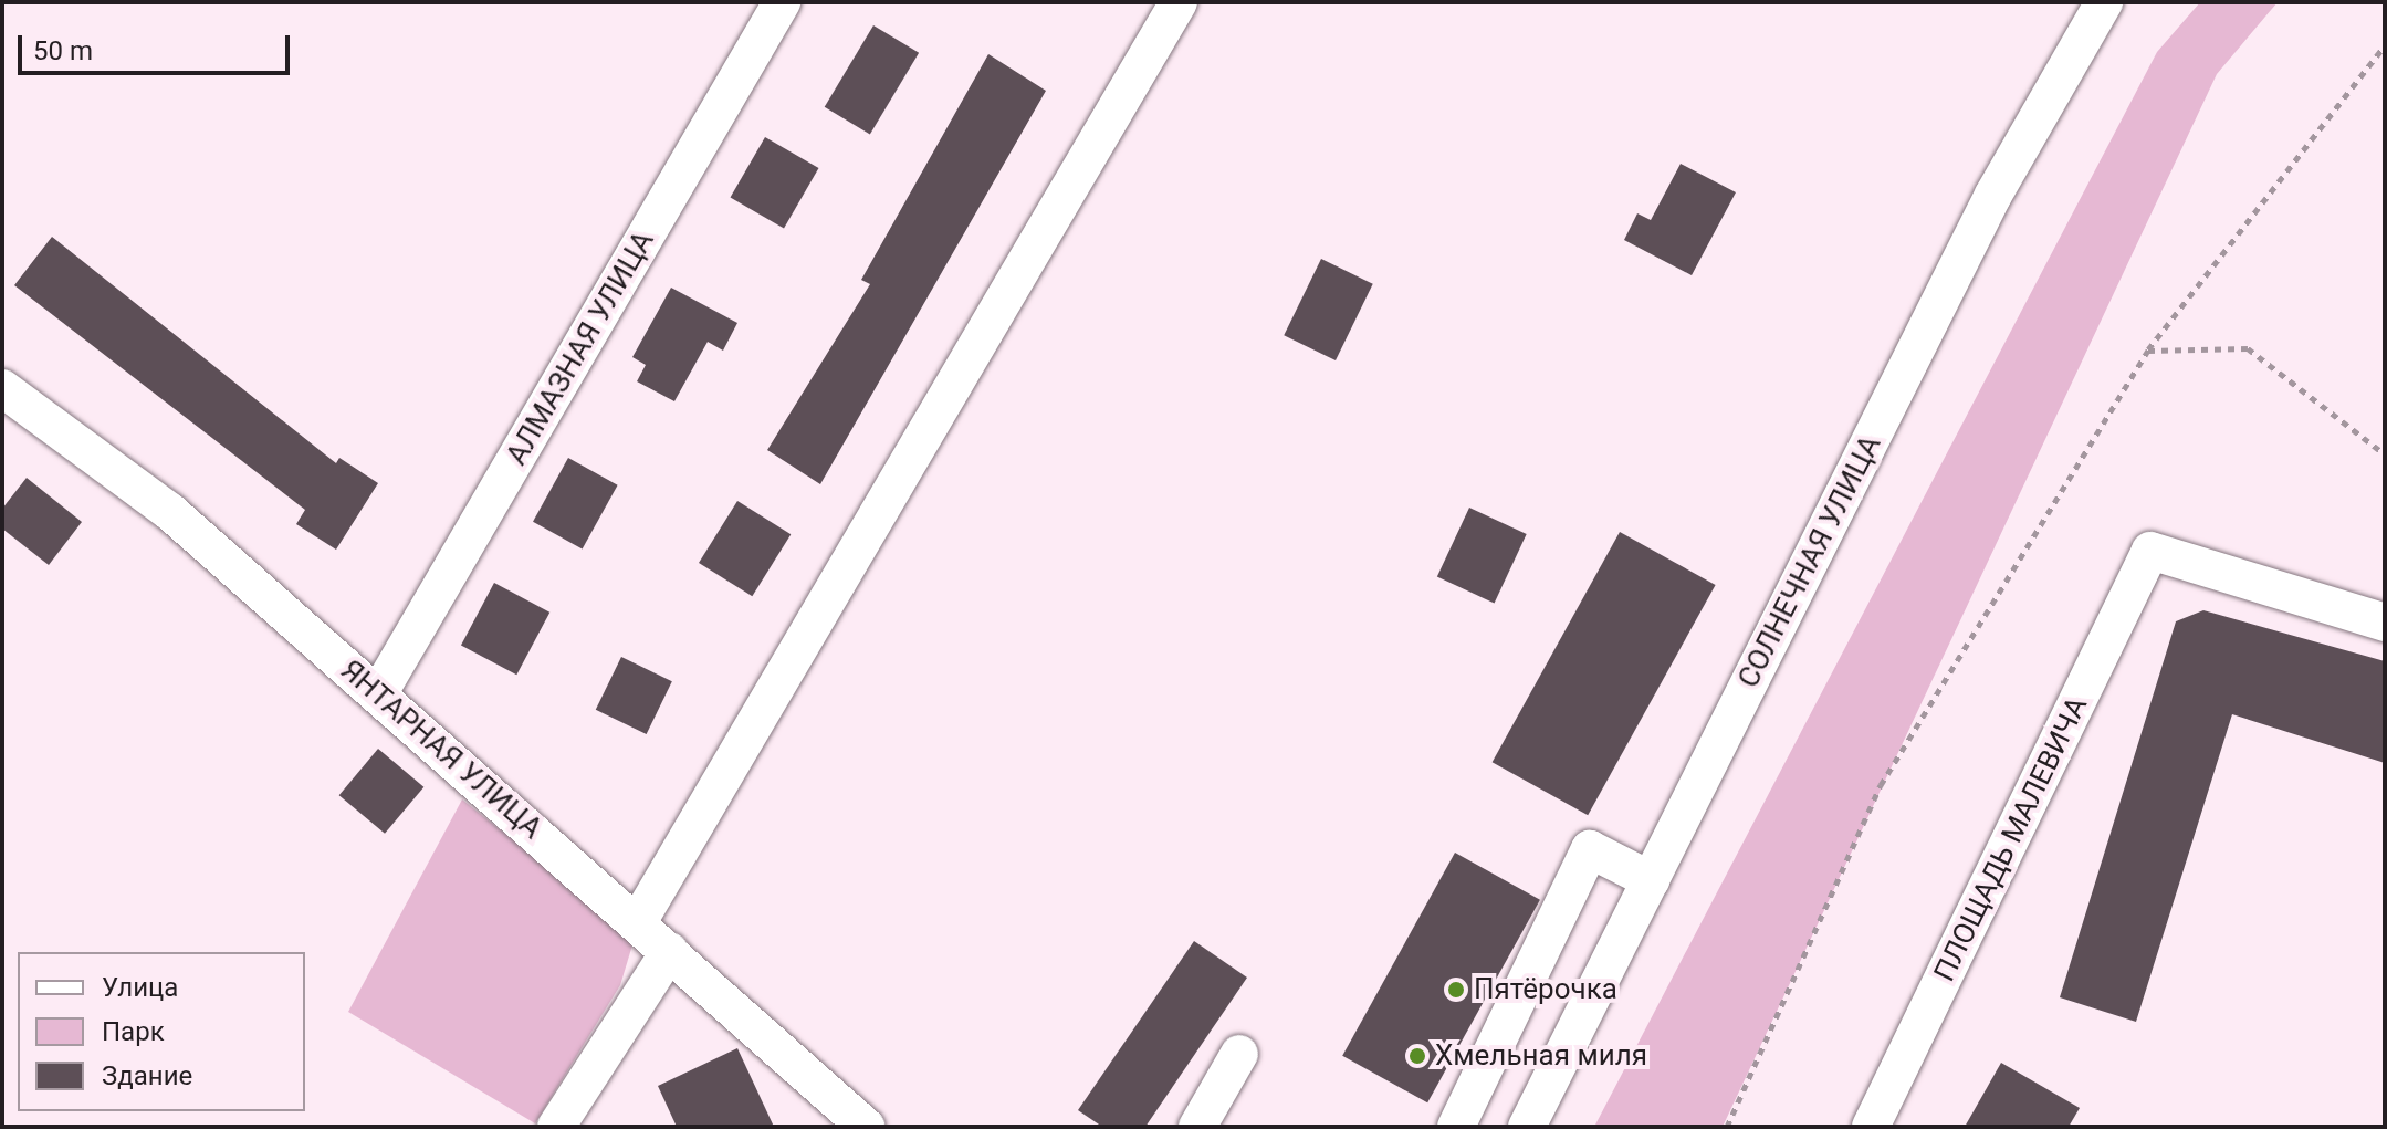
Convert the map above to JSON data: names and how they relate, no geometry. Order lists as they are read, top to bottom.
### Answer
{
  "streets": {
    "street": [
      "АЛМАЗНАЯ УЛИЦА",
      "СОЛНЕЧНАЯ УЛИЦА",
      "ЯНТАРНАЯ УЛИЦА",
      "ПЛОЩАДЬ МАЛЕВИЧА"
    ]
  },
  "crossings": [
    ["АЛМАЗНАЯ УЛИЦА", "ЯНТАРНАЯ УЛИЦА"]
  ],
  "places": ["Пятёрочка", "Хмельная миля"],
  "legend": ["Улица", "Парк", "Здание"],
  "scale_bar": "50 m"
}
